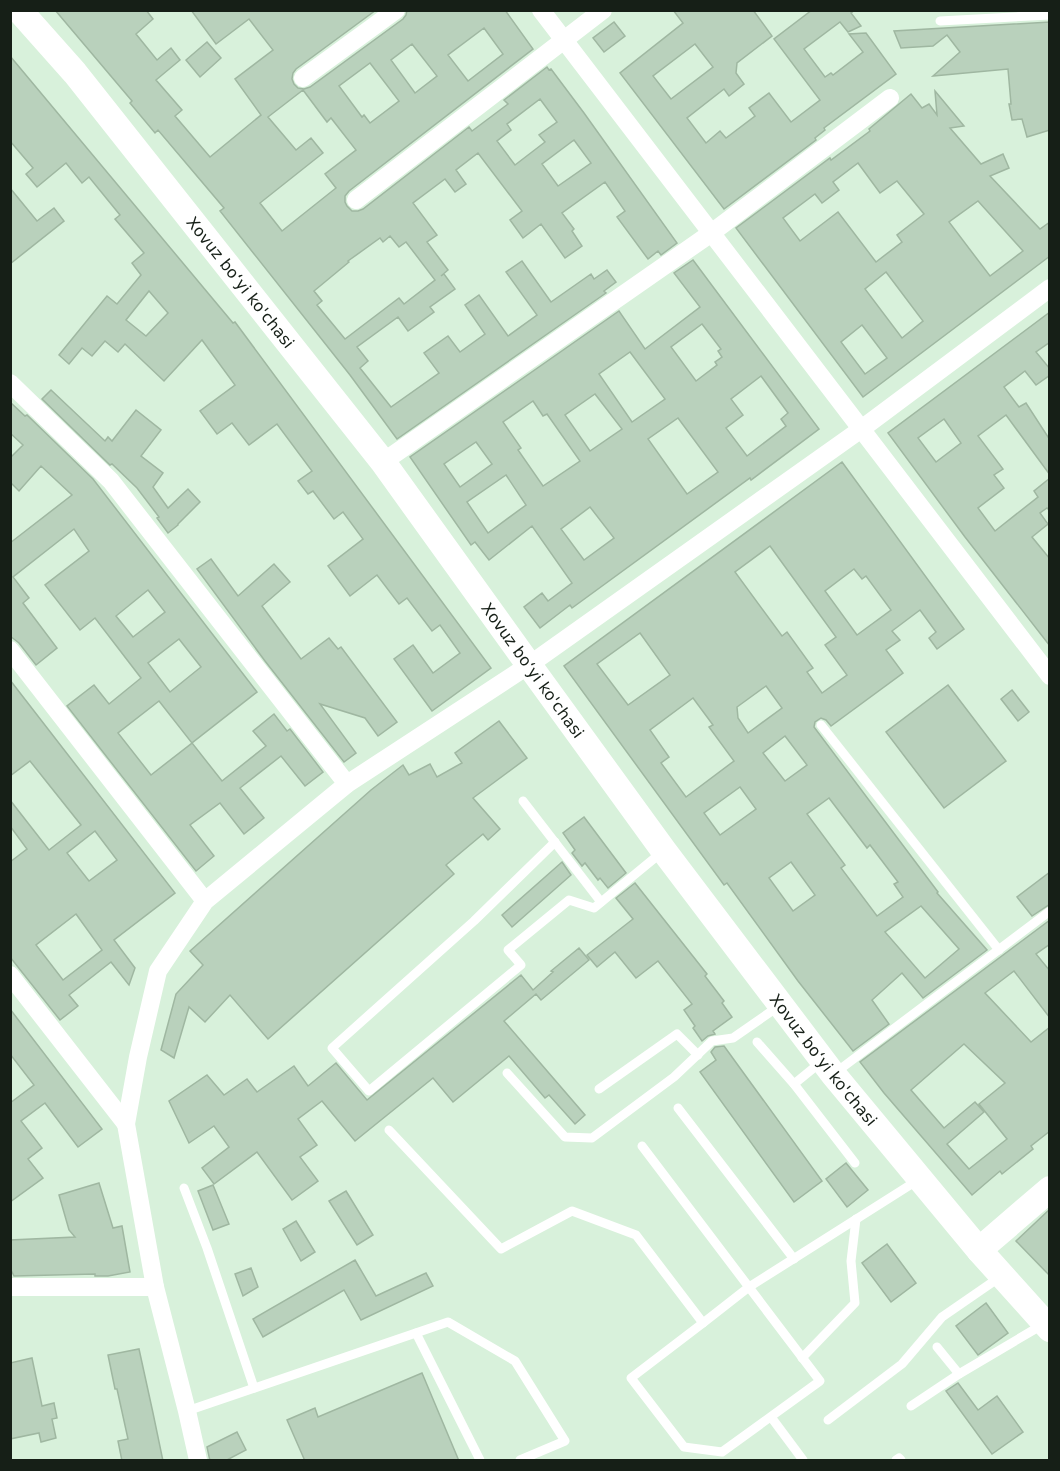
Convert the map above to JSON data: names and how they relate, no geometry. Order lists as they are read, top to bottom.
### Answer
{
  "streets": {
    "main road": ["Xovuz bo‘yi ko'chasi"]
  }
}
